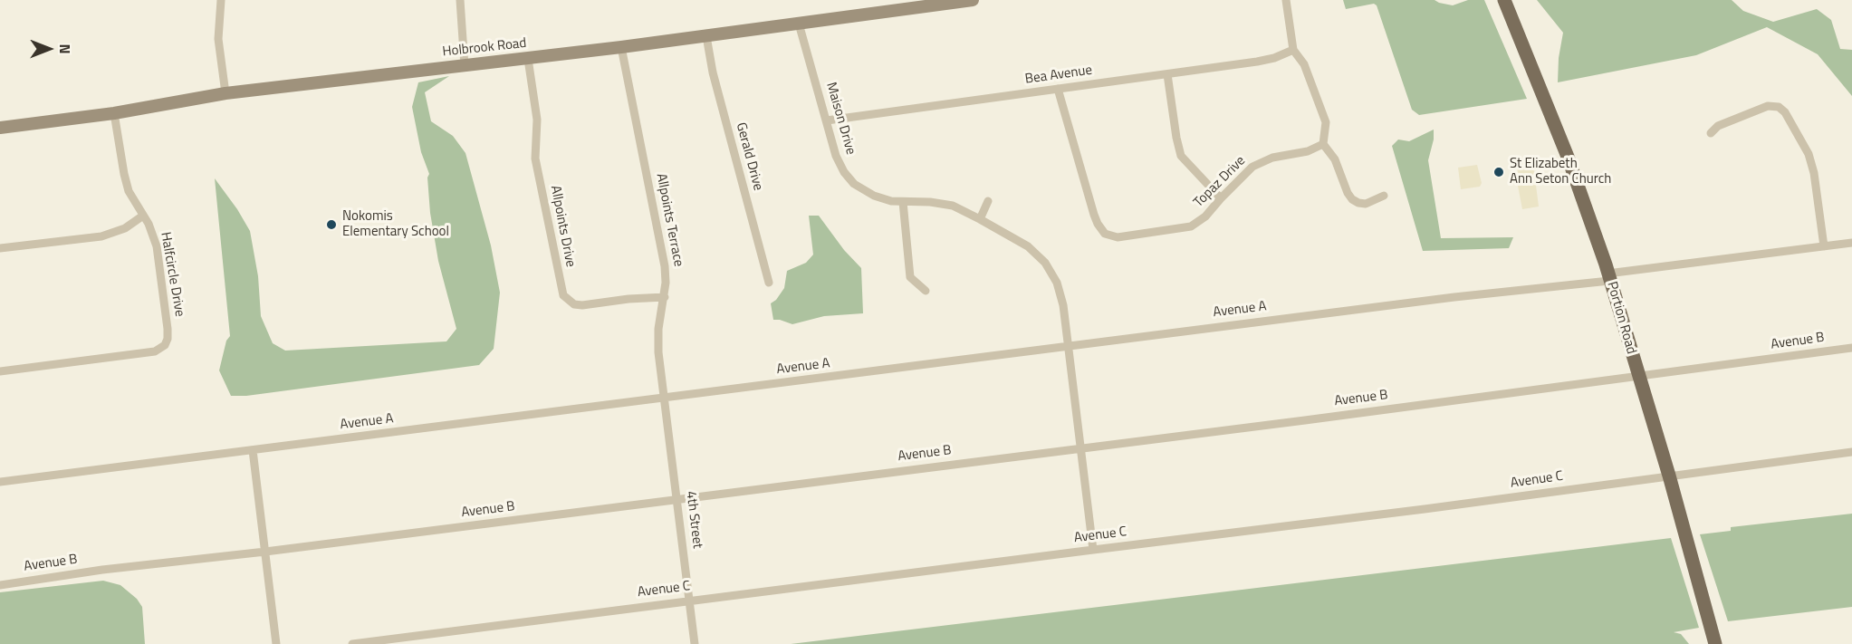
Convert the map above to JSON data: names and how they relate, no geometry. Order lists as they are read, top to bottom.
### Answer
{
  "streets": {
    "main road": ["Portion Road"],
    "street": [
      "Holbrook Road",
      "Bea Avenue",
      "Maison Drive",
      "Gerald Drive",
      "Topaz Drive",
      "Allpoints Terrace",
      "Allpoints Drive",
      "Halfcircle Drive",
      "Avenue A",
      "Avenue B",
      "Avenue C",
      "4th Street"
    ]
  },
  "crossings": [
    ["Holbrook Road", "Maison Drive"],
    ["Holbrook Road", "Gerald Drive"],
    ["Holbrook Road", "Allpoints Terrace"],
    ["Holbrook Road", "Allpoints Drive"],
    ["Holbrook Road", "Halfcircle Drive"],
    ["Bea Avenue", "Maison Drive"],
    ["Bea Avenue", "Topaz Drive"],
    ["Maison Drive", "Avenue A"],
    ["Maison Drive", "Avenue B"],
    ["Maison Drive", "Avenue C"],
    ["Allpoints Terrace", "Allpoints Drive"],
    ["Allpoints Terrace", "Avenue A"],
    ["Allpoints Terrace", "4th Street"],
    ["Avenue A", "Portion Road"],
    ["Avenue A", "4th Street"],
    ["Portion Road", "Avenue B"],
    ["Portion Road", "Avenue C"],
    ["Avenue B", "4th Street"],
    ["Avenue C", "4th Street"]
  ],
  "places": ["St Elizabeth Ann Seton Church", "Nokomis Elementary School"],
  "north": "right"
}
